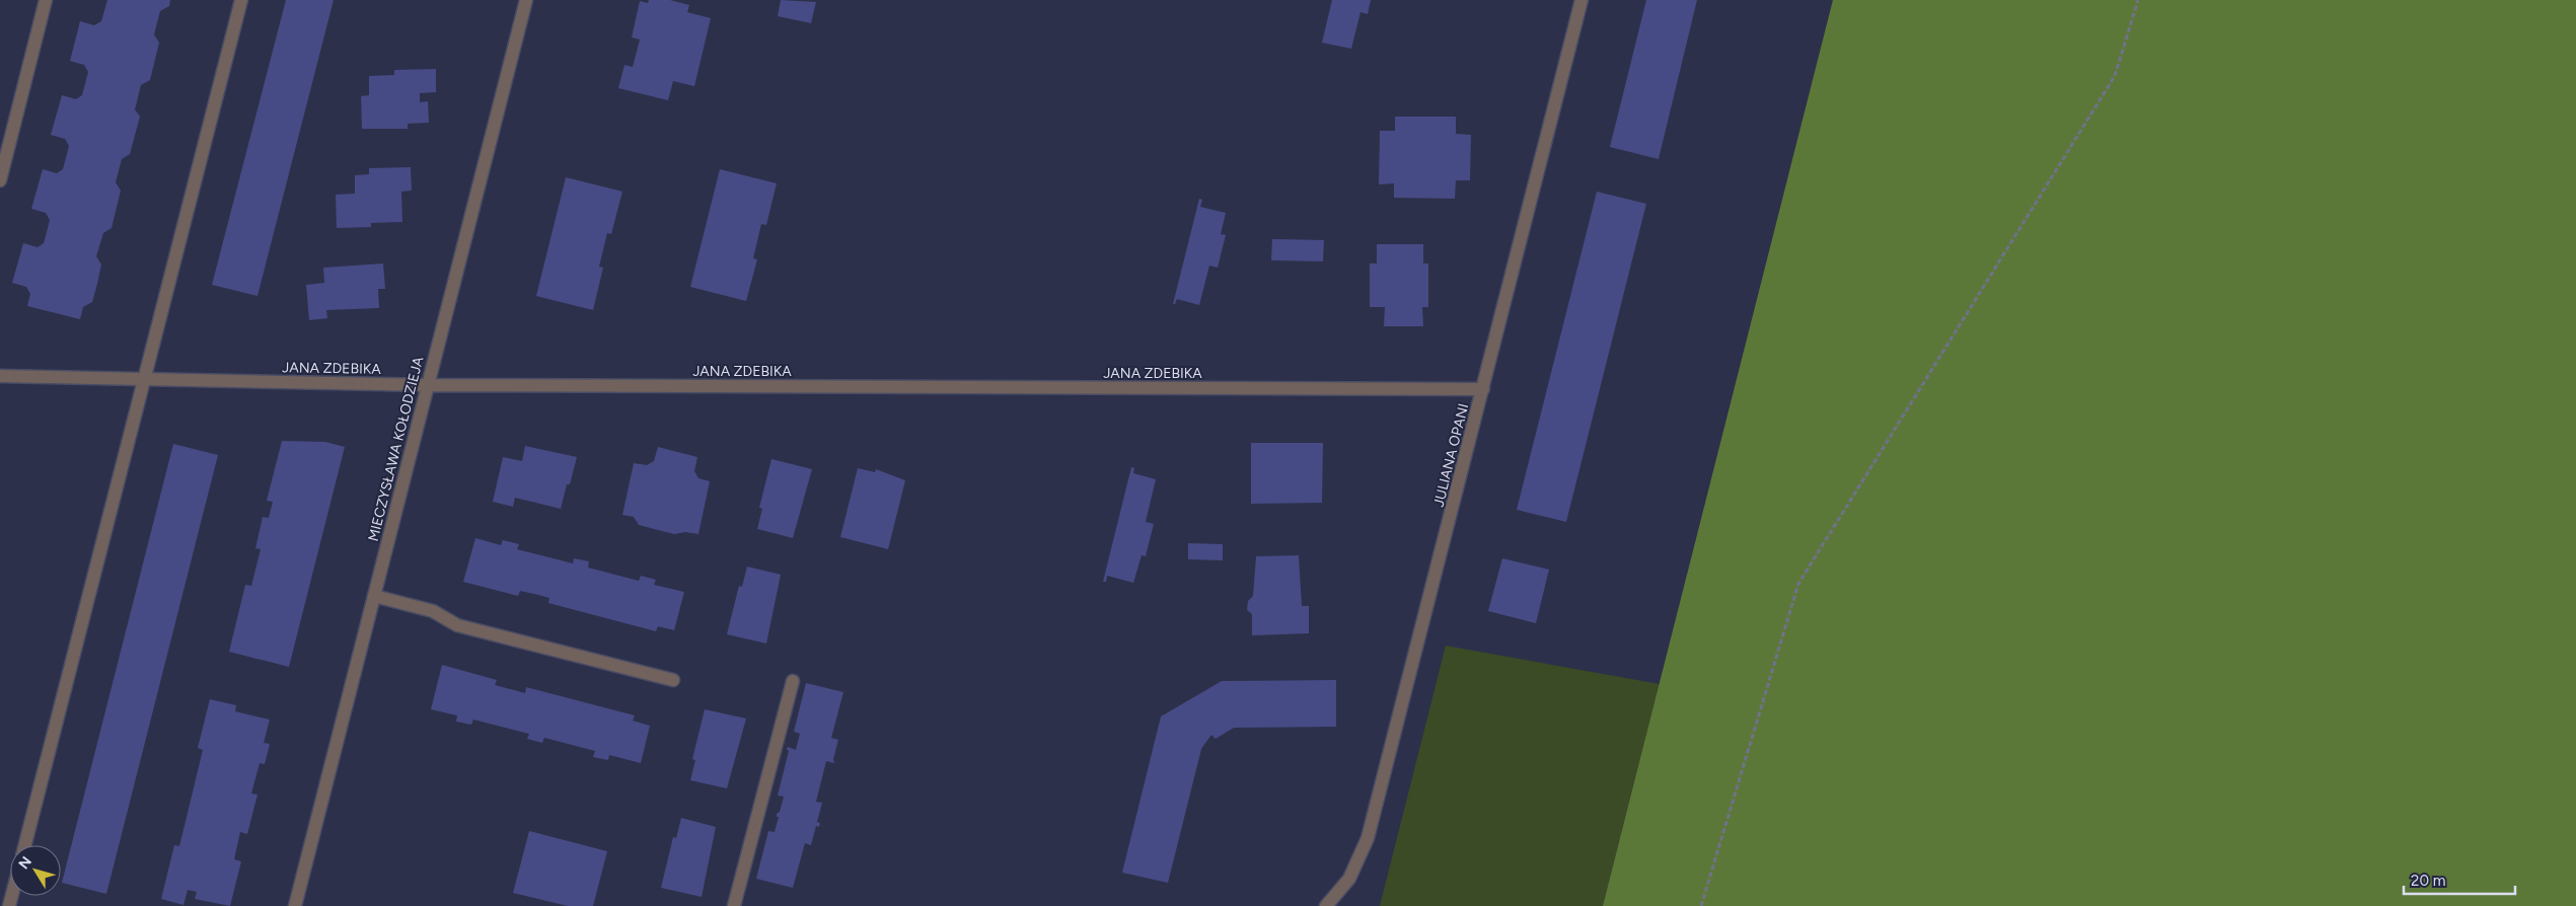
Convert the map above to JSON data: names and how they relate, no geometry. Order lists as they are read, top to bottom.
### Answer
{
  "streets": {
    "street": ["JANA ZDEBIKA", "MIECZYSŁAWA KOŁODZIEJA", "JULIANA OPANI"]
  },
  "crossings": [
    ["JANA ZDEBIKA", "MIECZYSŁAWA KOŁODZIEJA"],
    ["JANA ZDEBIKA", "JULIANA OPANI"]
  ],
  "scale_bar": "20 m",
  "north": "top left"
}
